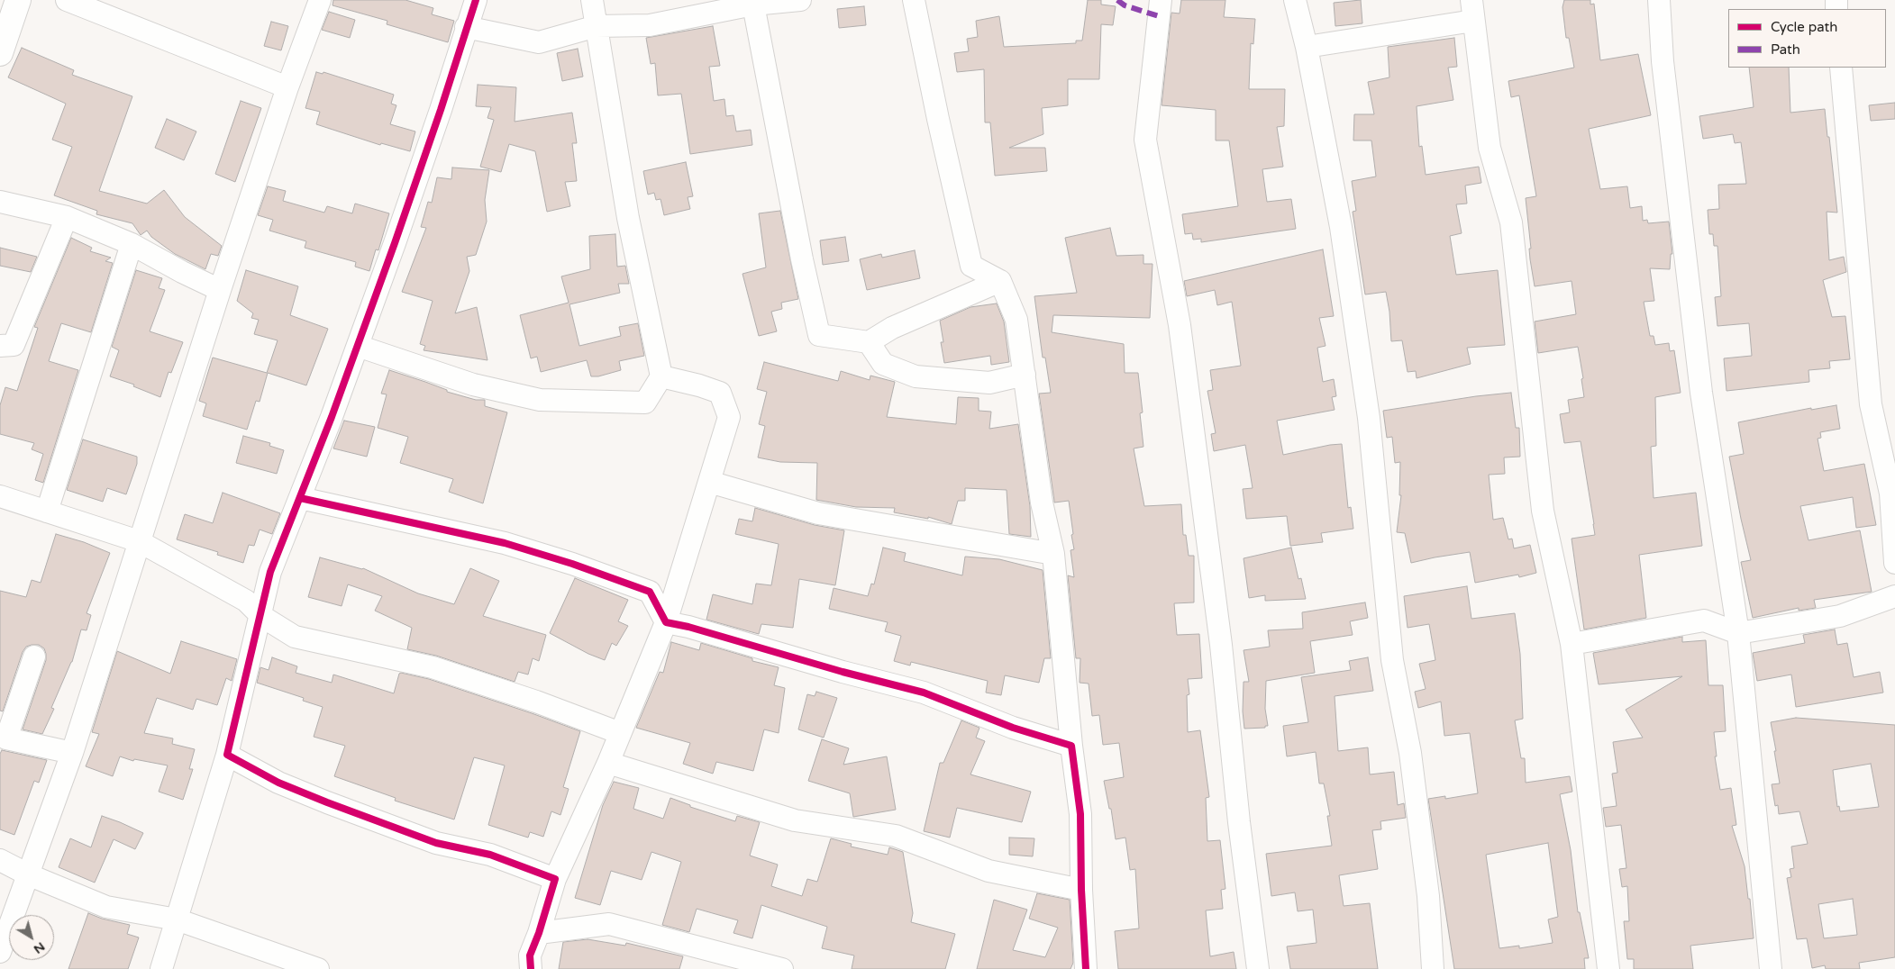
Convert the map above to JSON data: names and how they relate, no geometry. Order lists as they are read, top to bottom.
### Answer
{
  "legend": ["Cycle path", "Path"],
  "north": "bottom right"
}
